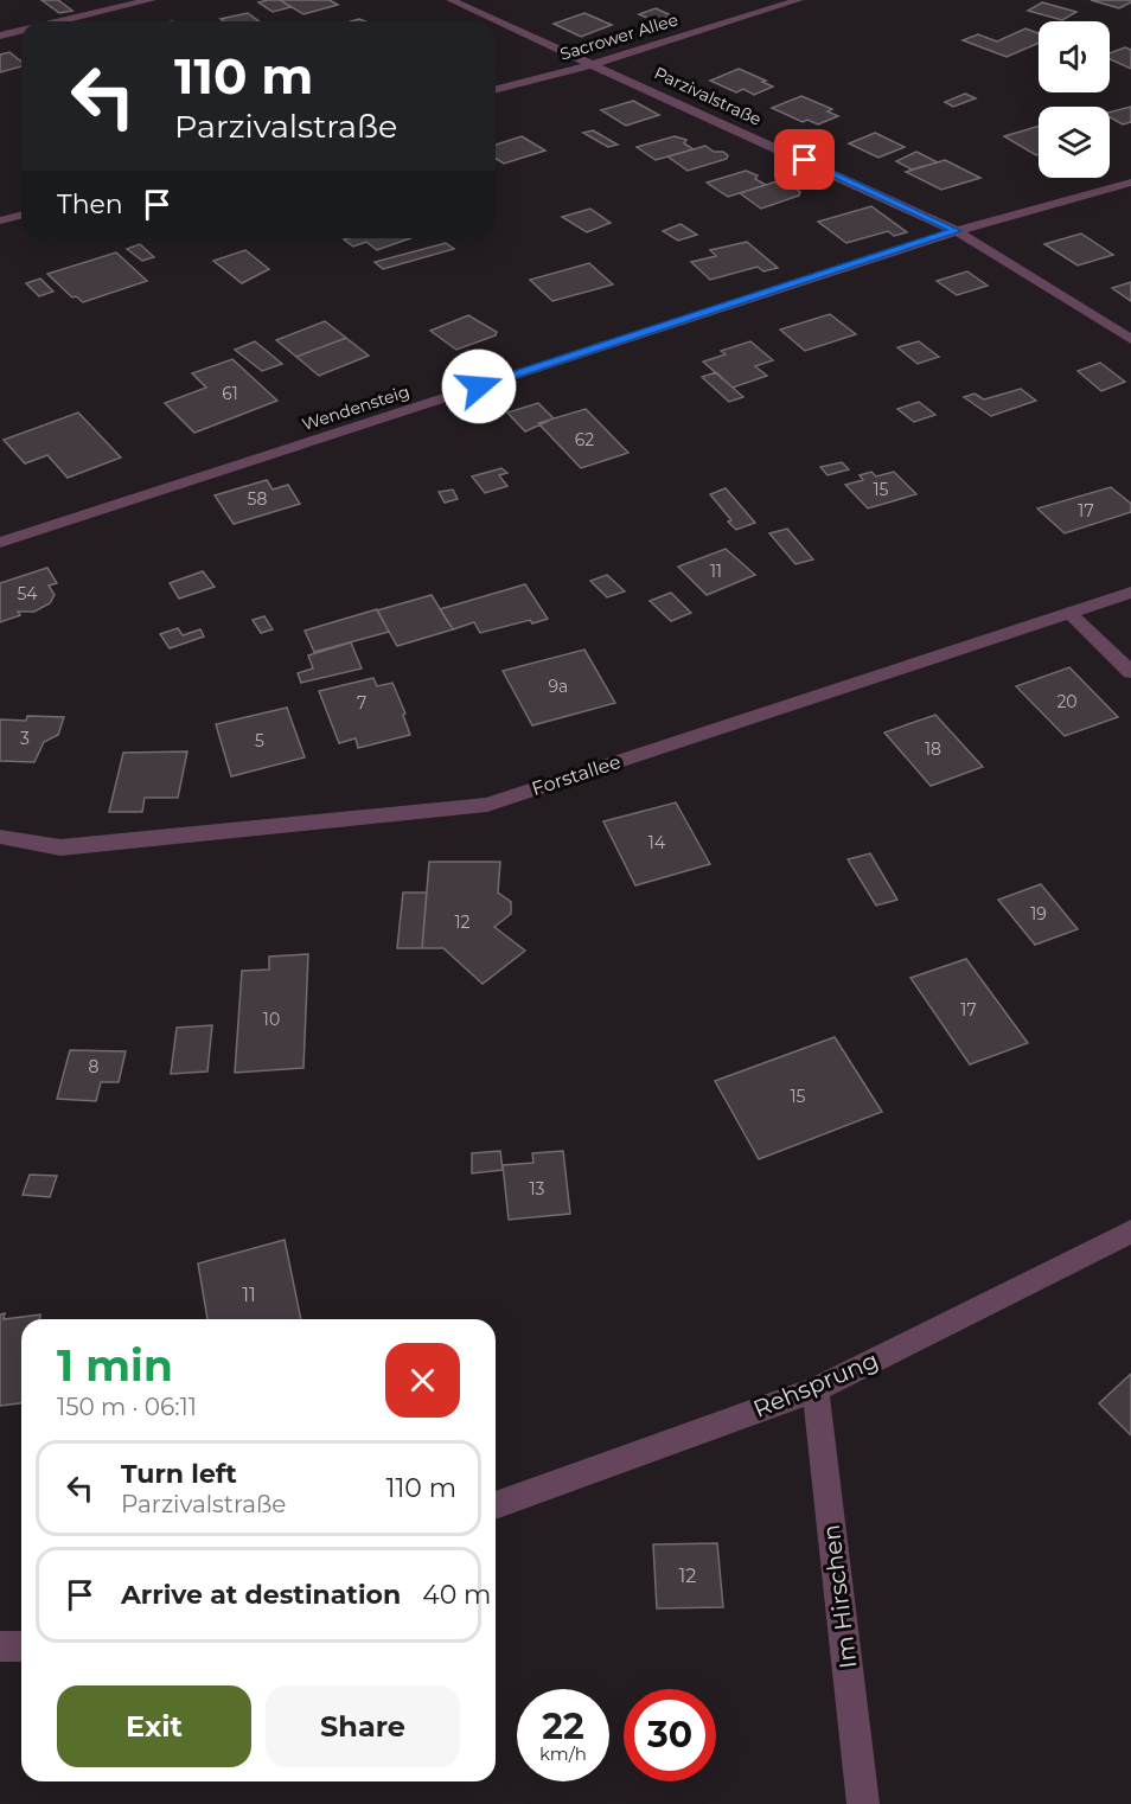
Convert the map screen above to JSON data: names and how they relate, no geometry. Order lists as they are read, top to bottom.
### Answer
{
  "streets": {
    "street": [
      "Sacrower Allee",
      "Parzivalstraße",
      "Wendensteig",
      "Forstallee",
      "Rehsprung",
      "Im Hirschen"
    ]
  },
  "crossings": [
    ["Sacrower Allee", "Parzivalstraße"],
    ["Parzivalstraße", "Wendensteig"],
    ["Rehsprung", "Im Hirschen"]
  ],
  "house_numbers": [
    "61",
    "62",
    "15",
    "58",
    "17",
    "11",
    "54",
    "9a",
    "20",
    "7",
    "3",
    "5",
    "18",
    "14",
    "19",
    "12",
    "17",
    "10",
    "8",
    "15",
    "13",
    "11",
    "12"
  ],
  "page": {
    "turn": ["110 m", "Parzivalstraße"],
    "then": "Then",
    "heading": ["1 min", "150 m · 06:11"],
    "list": [
      {
        "name": "Turn left",
        "note": "Parzivalstraße",
        "value": "110 m"
      },
      {
        "name": "Arrive at destination",
        "value": "40 m"
      }
    ],
    "buttons": ["Exit", "Share"],
    "speed": "22 km/h",
    "limit": "30"
  }
}
